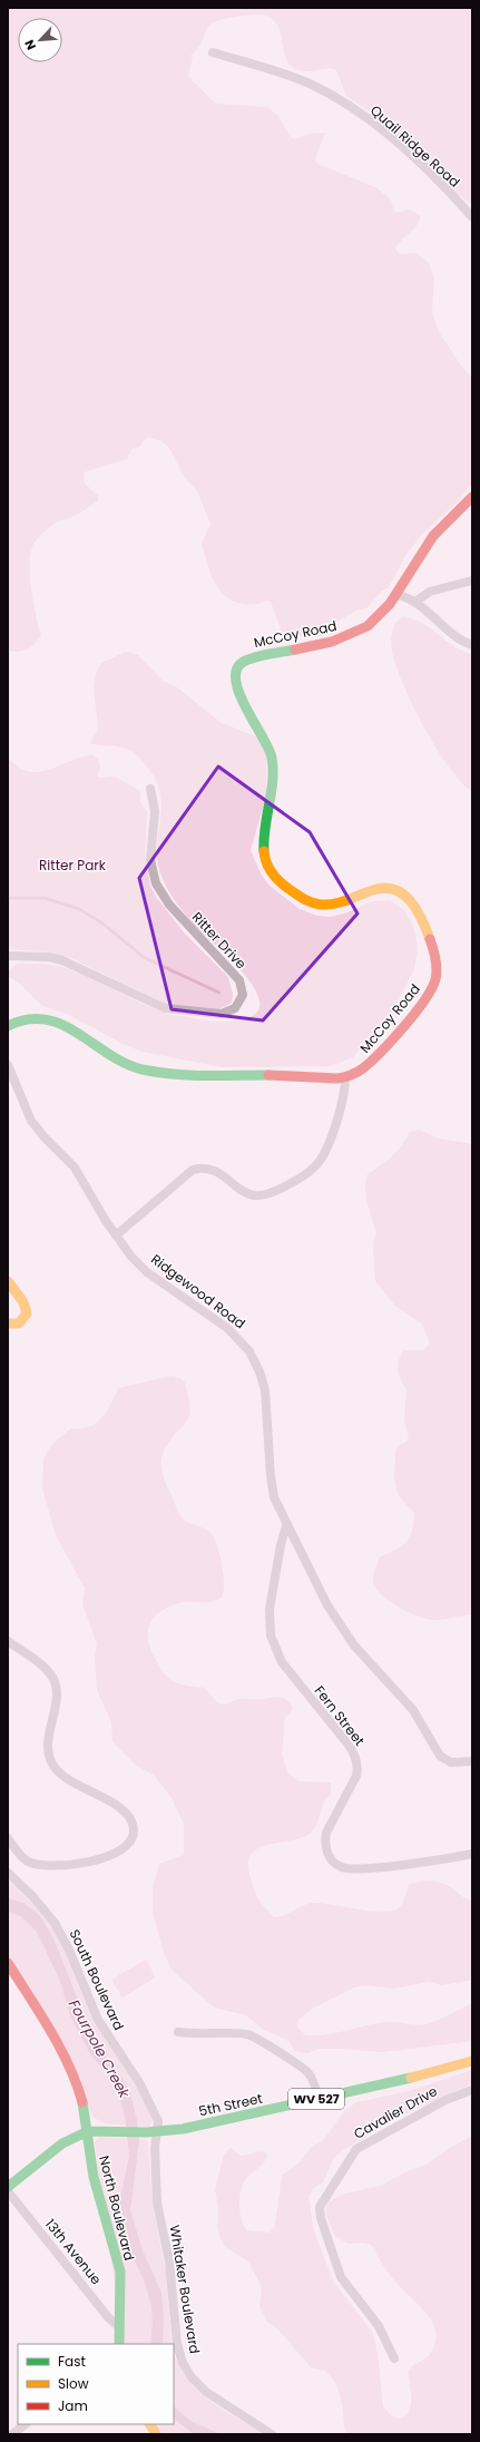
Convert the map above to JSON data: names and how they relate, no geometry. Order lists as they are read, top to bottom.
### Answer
{
  "streets": {
    "street": [
      "Quail Ridge Road",
      "McCoy Road",
      "Ritter Drive",
      "Ridgewood Road",
      "Fern Street",
      "South Boulevard",
      "WV 527",
      "5th Street",
      "Cavalier Drive",
      "North Boulevard",
      "13th Avenue",
      "Whitaker Boulevard"
    ]
  },
  "crossings": [
    ["Ridgewood Road", "Fern Street"],
    ["South Boulevard", "5th Street"],
    ["South Boulevard", "Whitaker Boulevard"],
    ["5th Street", "North Boulevard"],
    ["5th Street", "Whitaker Boulevard"],
    ["North Boulevard", "13th Avenue"]
  ],
  "water": ["Fourpole Creek"],
  "parks": ["Ritter Park"],
  "legend": ["Fast", "Slow", "Jam"],
  "north": "bottom left"
}
